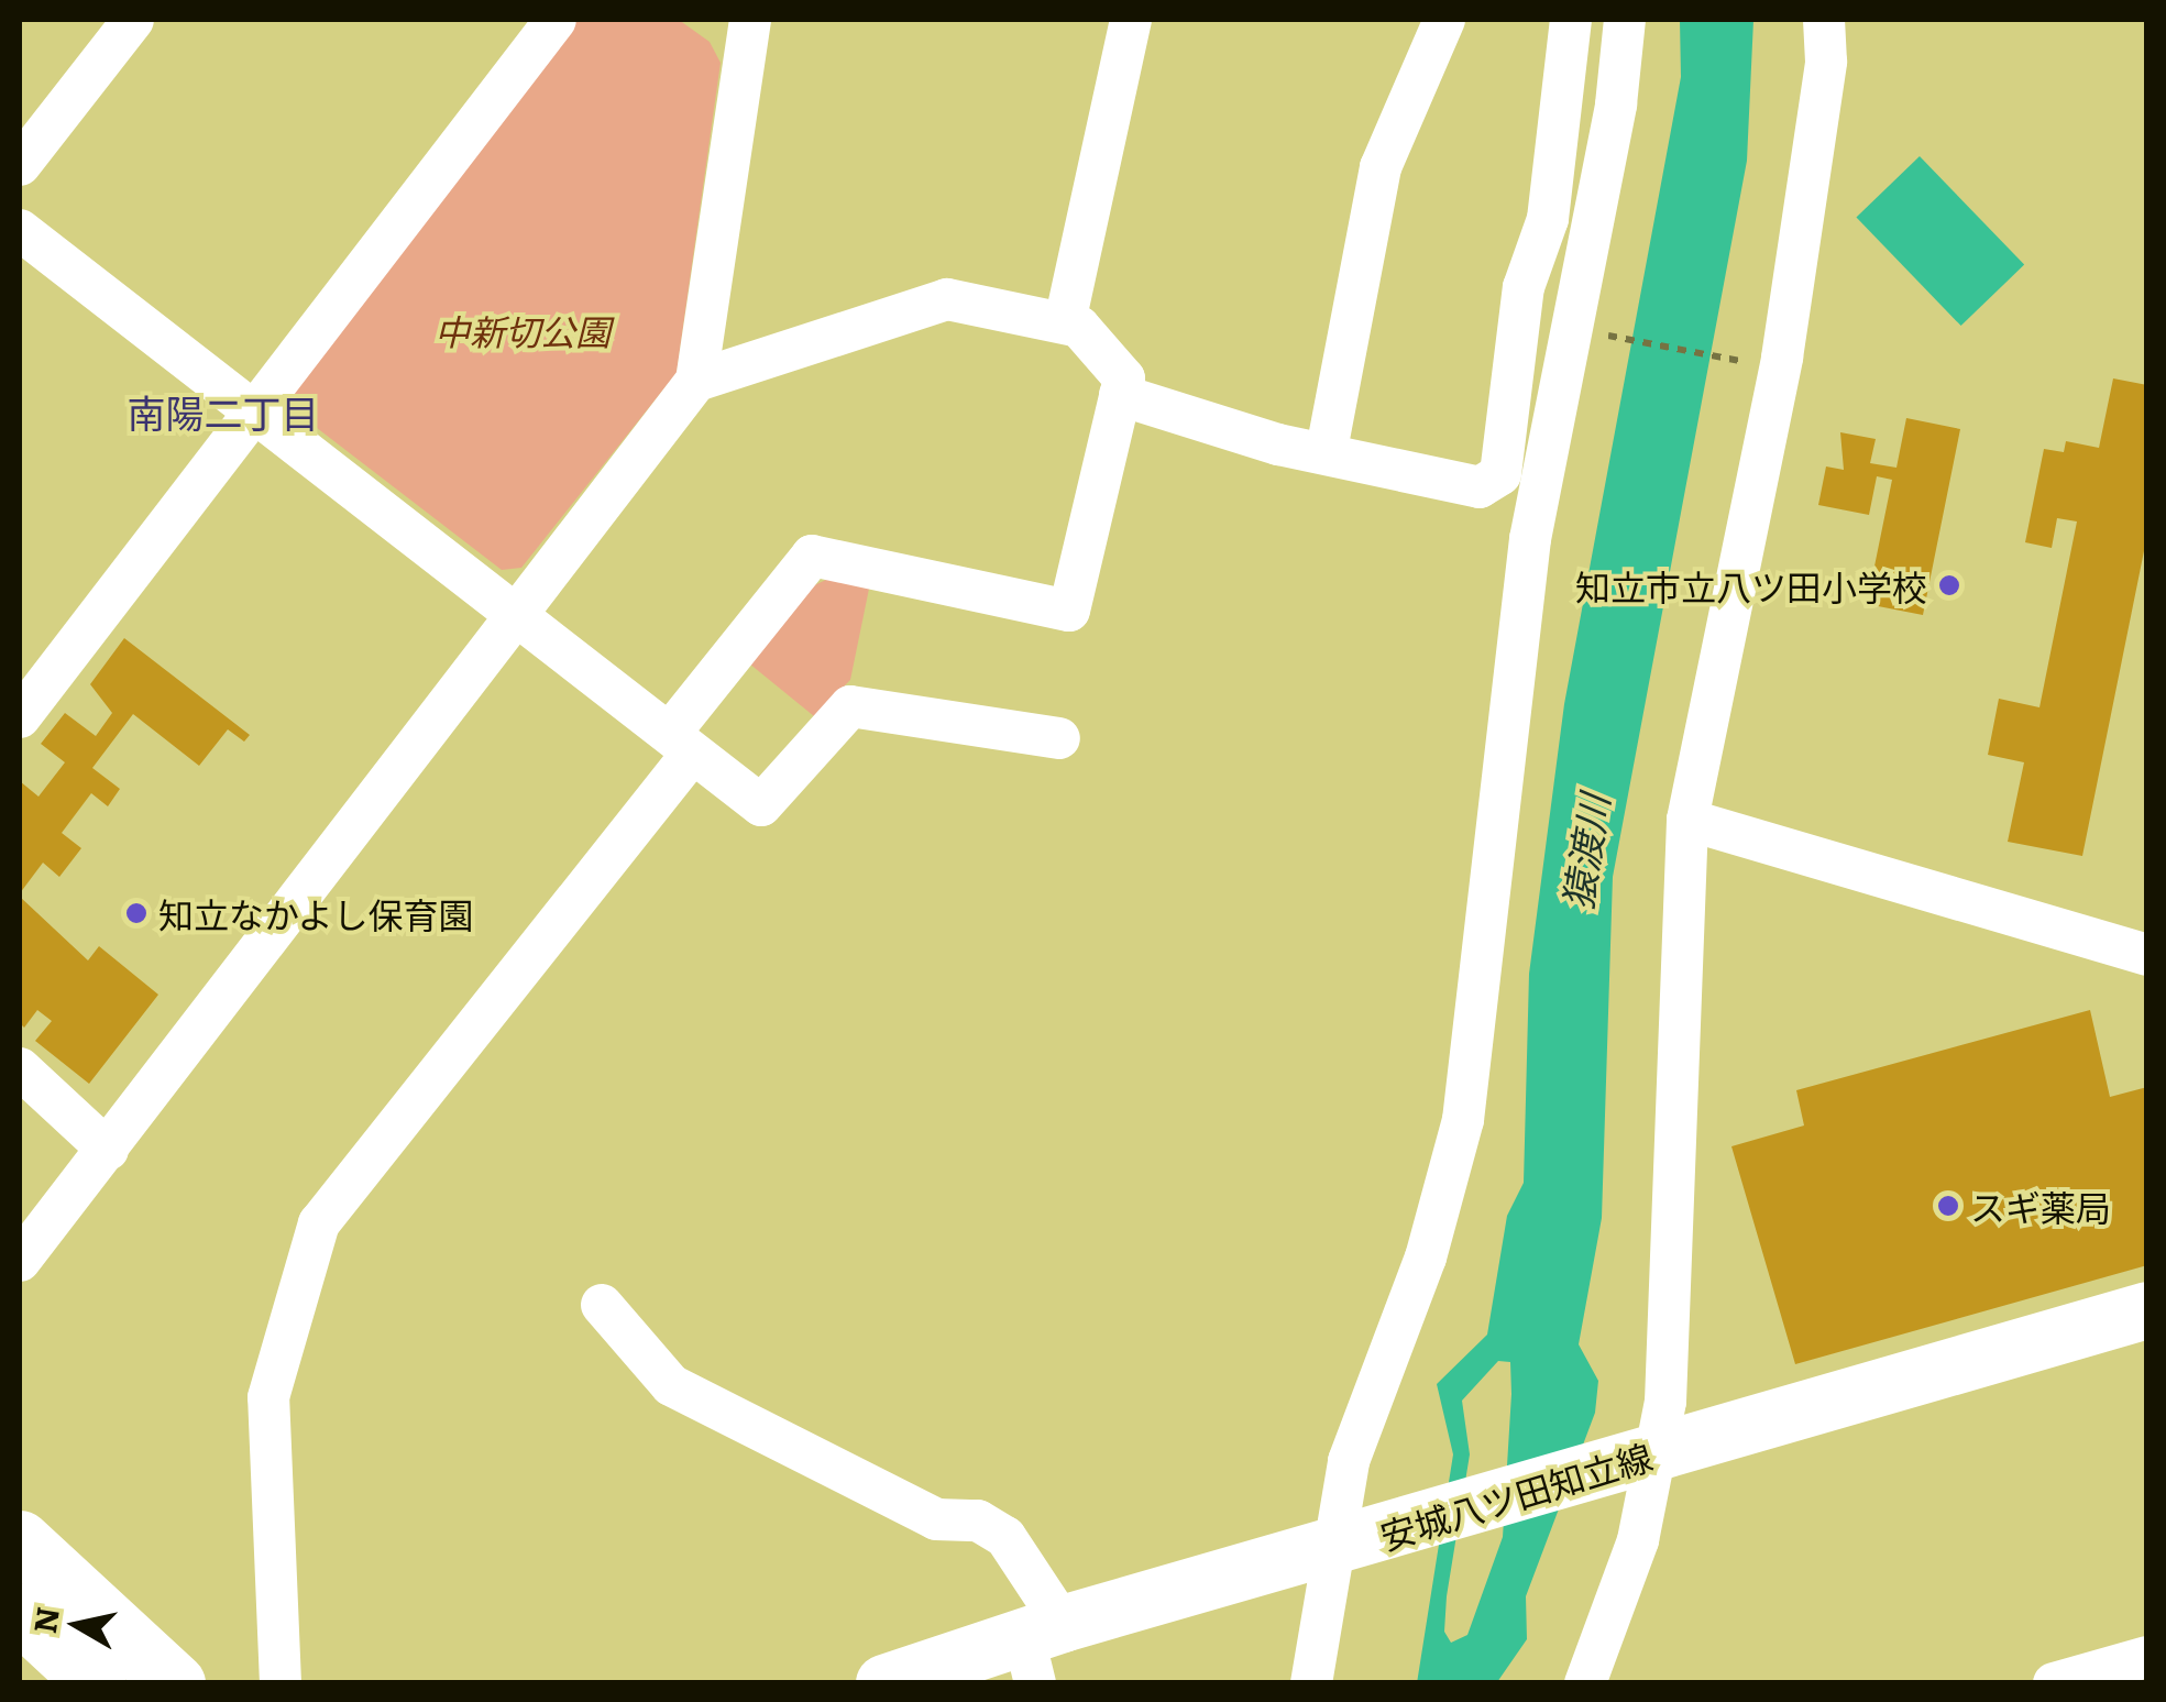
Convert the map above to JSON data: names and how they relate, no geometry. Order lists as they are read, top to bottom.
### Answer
{
  "streets": {
    "main road": ["安城八ツ田知立線"]
  },
  "districts": ["南陽二丁目"],
  "water": ["猿渡川"],
  "parks": ["中新切公園"],
  "places": ["知立市立八ツ田小学校", "知立なかよし保育園", "スギ薬局"],
  "north": "left"
}
